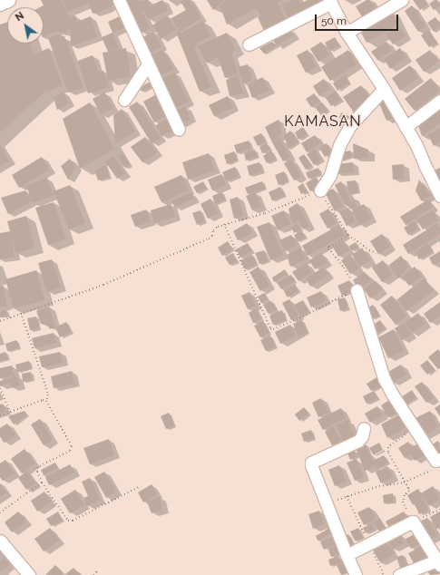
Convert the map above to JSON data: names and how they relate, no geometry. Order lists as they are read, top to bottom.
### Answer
{
  "districts": ["KAMASAN"],
  "scale_bar": "50 m",
  "north": "top left"
}
